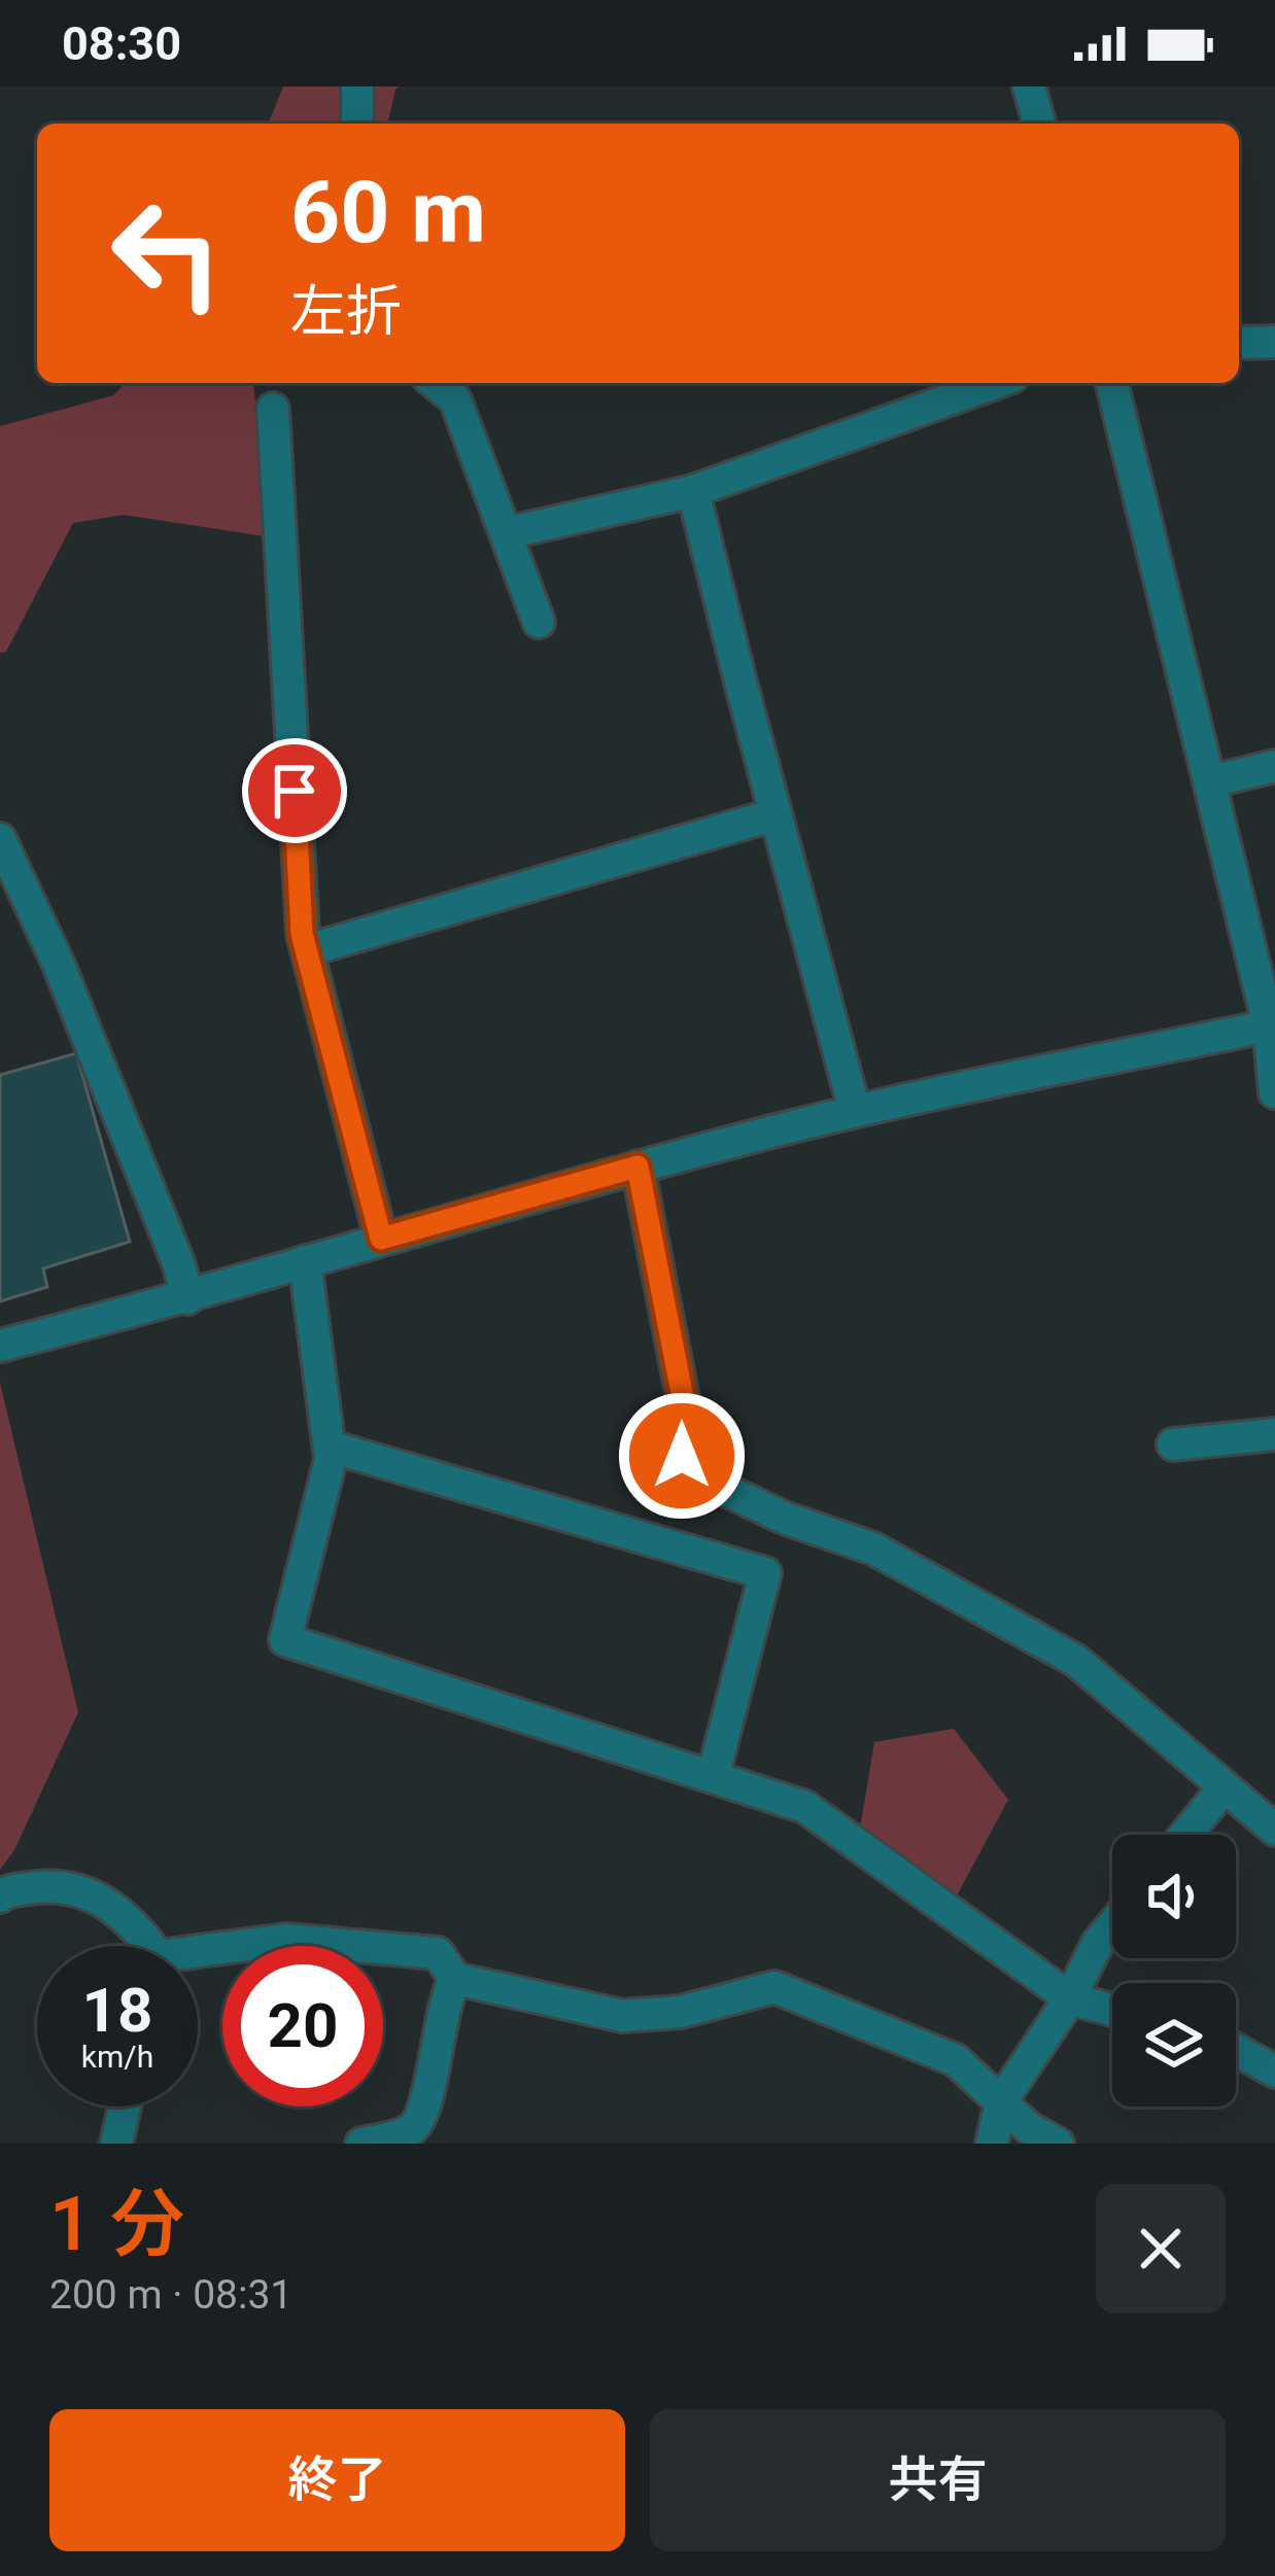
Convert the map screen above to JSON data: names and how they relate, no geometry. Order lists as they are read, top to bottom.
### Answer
{
  "page": {
    "status": "08:30",
    "turn": ["60 m", "左折"],
    "speed": "18 km/h",
    "limit": "20",
    "heading": ["1 分", "200 m · 08:31"],
    "buttons": ["終了", "共有"]
  }
}
